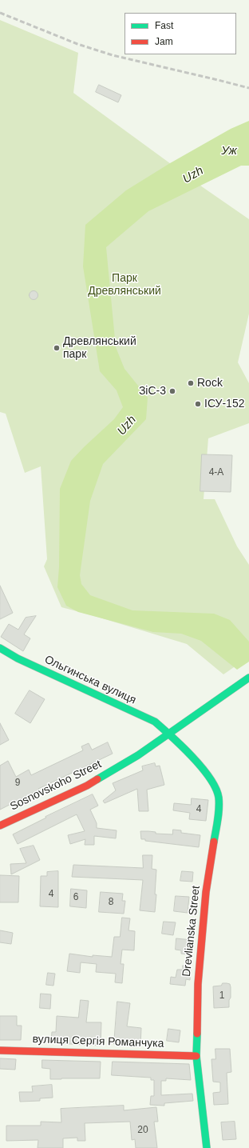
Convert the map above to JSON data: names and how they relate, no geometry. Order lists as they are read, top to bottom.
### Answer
{
  "streets": {
    "street": [
      "Ольгинська вулиця",
      "Sosnovskoho Street",
      "Drevlianska Street",
      "вулиця Сергія Романчука"
    ]
  },
  "crossings": [
    ["Ольгинська вулиця", "Sosnovskoho Street"],
    ["Ольгинська вулиця", "Drevlianska Street"],
    ["Sosnovskoho Street", "Drevlianska Street"],
    ["Drevlianska Street", "вулиця Сергія Романчука"]
  ],
  "water": ["Уж", "Uzh"],
  "parks": ["Парк Древлянський"],
  "places": [
    "Древлянський парк",
    "Rock",
    "ЗіС-3",
    "ІСУ-152"
  ],
  "house_numbers": [
    "4-А",
    "9",
    "4",
    "4",
    "6",
    "8",
    "1",
    "20"
  ],
  "legend": ["Fast", "Jam"]
}
